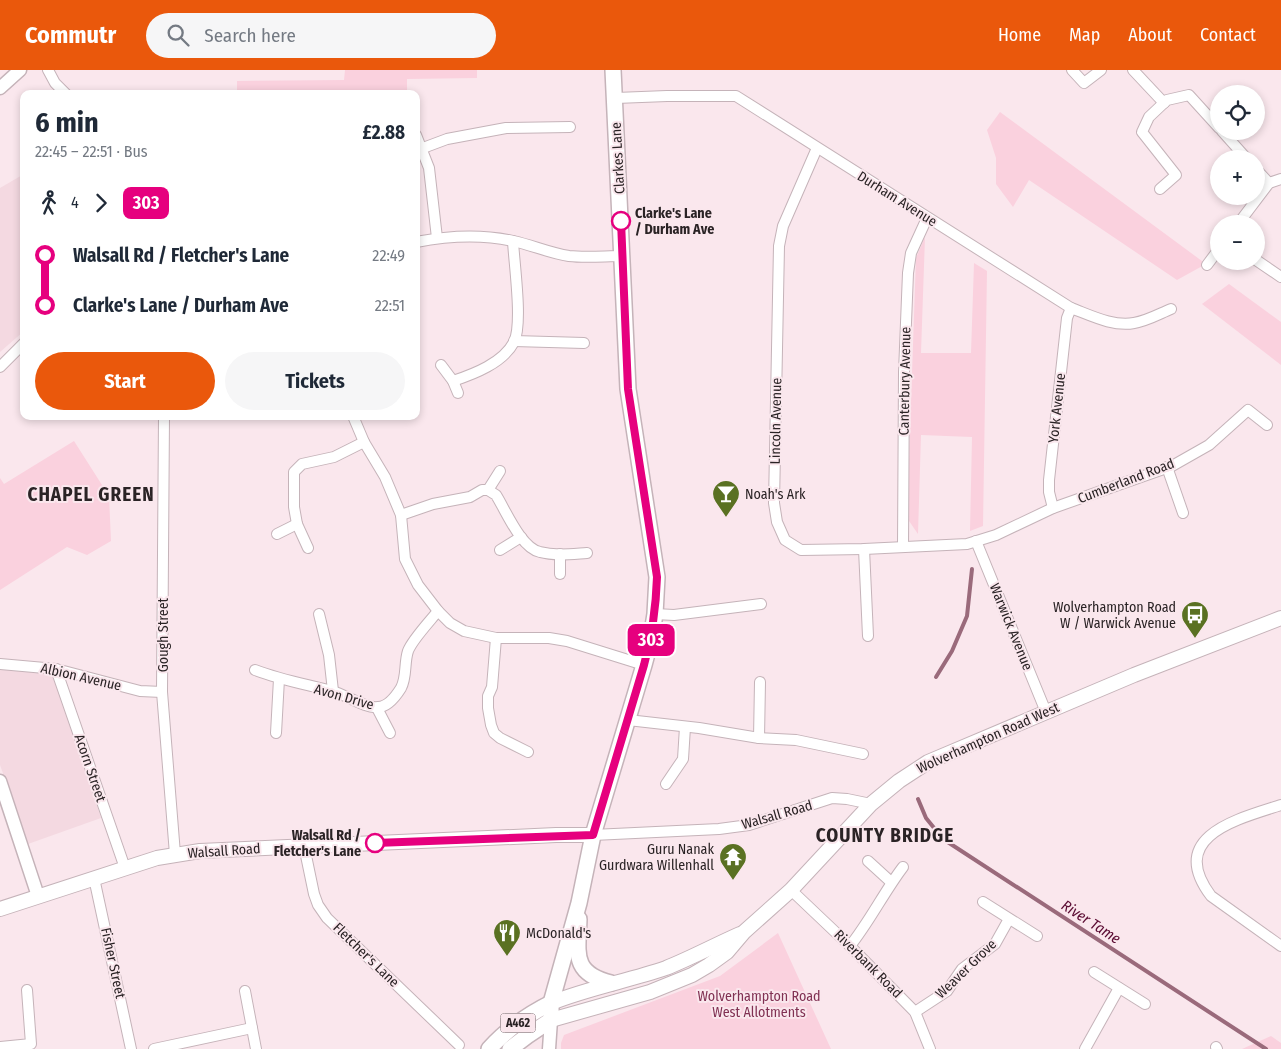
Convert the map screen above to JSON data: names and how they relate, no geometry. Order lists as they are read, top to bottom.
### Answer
{
  "streets": {
    "main road": [
      "Clarkes Lane",
      "Wolverhampton Road West",
      "Walsall Road",
      "A462"
    ],
    "street": [
      "Durham Avenue",
      "Canterbury Avenue",
      "York Avenue",
      "Lincoln Avenue",
      "Cumberland Road",
      "Warwick Avenue",
      "Gough Street",
      "Albion Avenue",
      "Avon Drive",
      "Acorn Street",
      "Fletcher's Lane",
      "Fisher Street",
      "Riverbank Road",
      "Weaver Grove"
    ]
  },
  "crossings": [
    ["Clarkes Lane", "Durham Avenue"],
    ["Clarkes Lane", "Walsall Road"],
    ["Clarkes Lane", "A462"],
    ["Durham Avenue", "Canterbury Avenue"],
    ["Durham Avenue", "York Avenue"],
    ["Durham Avenue", "Lincoln Avenue"],
    ["Canterbury Avenue", "Lincoln Avenue"],
    ["York Avenue", "Lincoln Avenue"],
    ["York Avenue", "Cumberland Road"],
    ["Lincoln Avenue", "Cumberland Road"],
    ["Lincoln Avenue", "Warwick Avenue"],
    ["Warwick Avenue", "Wolverhampton Road West"],
    ["Gough Street", "Albion Avenue"],
    ["Gough Street", "Walsall Road"],
    ["Albion Avenue", "Acorn Street"],
    ["Wolverhampton Road West", "Walsall Road"],
    ["Wolverhampton Road West", "Riverbank Road"],
    ["Wolverhampton Road West", "A462"],
    ["Acorn Street", "Walsall Road"],
    ["Walsall Road", "Fletcher's Lane"],
    ["Walsall Road", "Fisher Street"],
    ["Walsall Road", "A462"],
    ["Riverbank Road", "Weaver Grove"]
  ],
  "districts": ["CHAPEL GREEN", "COUNTY BRIDGE"],
  "water": ["River Tame"],
  "parks": ["Wolverhampton Road West Allotments"],
  "places": {
    "other": ["Clarke's Lane / Durham Ave", "Walsall Rd / Fletcher's Lane"],
    "bar": ["Noah's Ark"],
    "bus stop": ["Wolverhampton Road W / Warwick Avenue"],
    "temple": ["Guru Nanak Gurdwara Willenhall"],
    "restaurant": ["McDonald's"]
  },
  "lines": ["bus line 303"],
  "page": {
    "header": "Commutr",
    "search": "Search here",
    "nav": [
      "Home",
      "Map",
      "About",
      "Contact"
    ],
    "on_map": "303",
    "map_buttons": ["+", "−"],
    "heading": ["6 min", "22:45 – 22:51 · Bus", "£2.88"],
    "legs": ["4", "303"],
    "list": [
      {
        "name": "Walsall Rd / Fletcher's Lane",
        "value": "22:49"
      },
      {
        "name": "Clarke's Lane / Durham Ave",
        "value": "22:51"
      }
    ],
    "buttons": ["Start", "Tickets"]
  }
}
